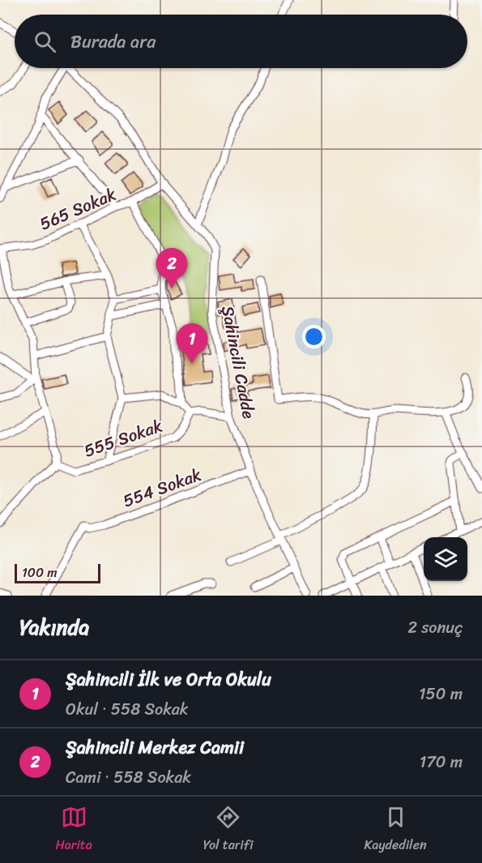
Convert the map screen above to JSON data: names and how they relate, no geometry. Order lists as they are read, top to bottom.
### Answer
{
  "streets": {
    "street": [
      "565 Sokak",
      "Şahincili Cadde",
      "555 Sokak",
      "554 Sokak"
    ]
  },
  "crossings": [
    ["565 Sokak", "Şahincili Cadde"],
    ["Şahincili Cadde", "554 Sokak"]
  ],
  "scale_bar": "100 m",
  "page": {
    "search": "Burada ara",
    "pins": ["2", "1"],
    "scale": "100 m",
    "heading": ["Yakında", "2 sonuç"],
    "list": [
      {
        "mark": "1",
        "name": "Şahincili İlk ve Orta Okulu",
        "note": "Okul · 558 Sokak",
        "value": "150 m"
      },
      {
        "mark": "2",
        "name": "Şahincili Merkez Camii",
        "note": "Cami · 558 Sokak",
        "value": "170 m"
      }
    ],
    "nav": ["Harita", "Yol tarifi", "Kaydedilen"]
  }
}
